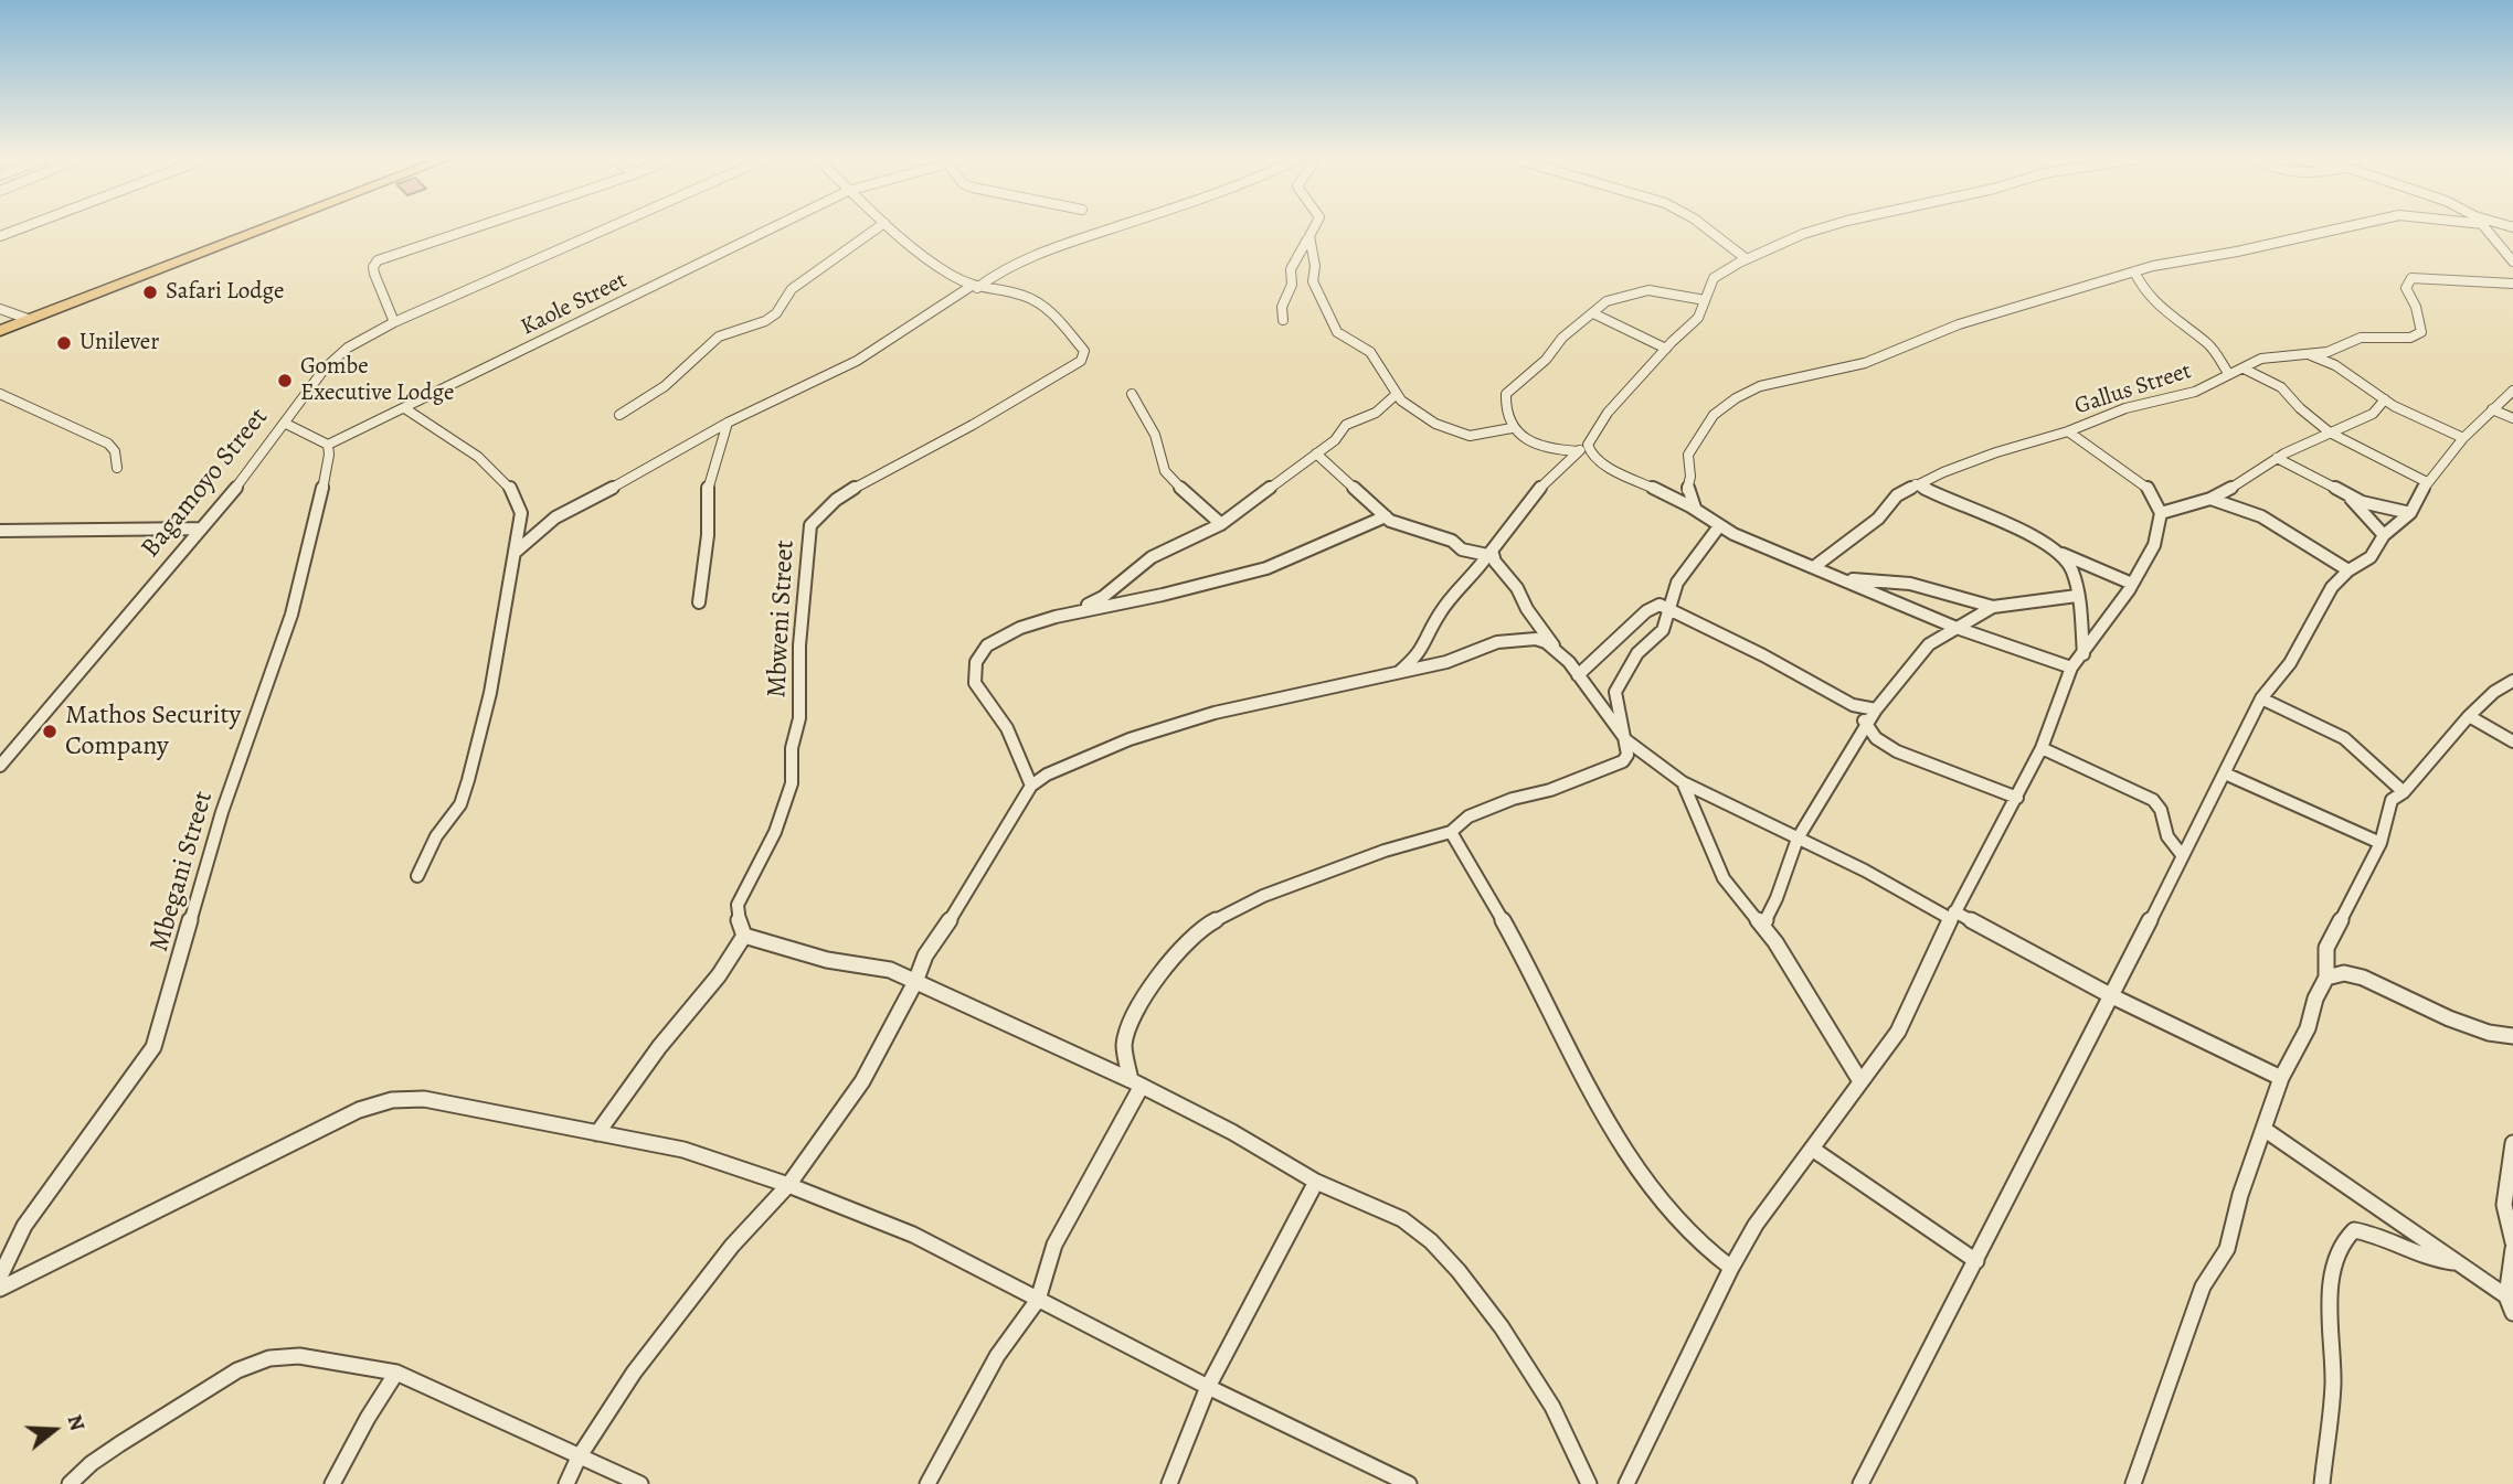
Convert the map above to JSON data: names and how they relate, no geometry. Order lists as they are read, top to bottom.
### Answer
{
  "streets": {
    "street": [
      "Kaole Street",
      "Gallus Street",
      "Bagamoyo Street",
      "Mbweni Street",
      "Mbegani Street"
    ]
  },
  "crossings": [
    ["Kaole Street", "Mbegani Street"]
  ],
  "places": [
    "Safari Lodge",
    "Unilever",
    "Gombe Executive Lodge",
    "Mathos Security Company"
  ],
  "north": "right"
}
